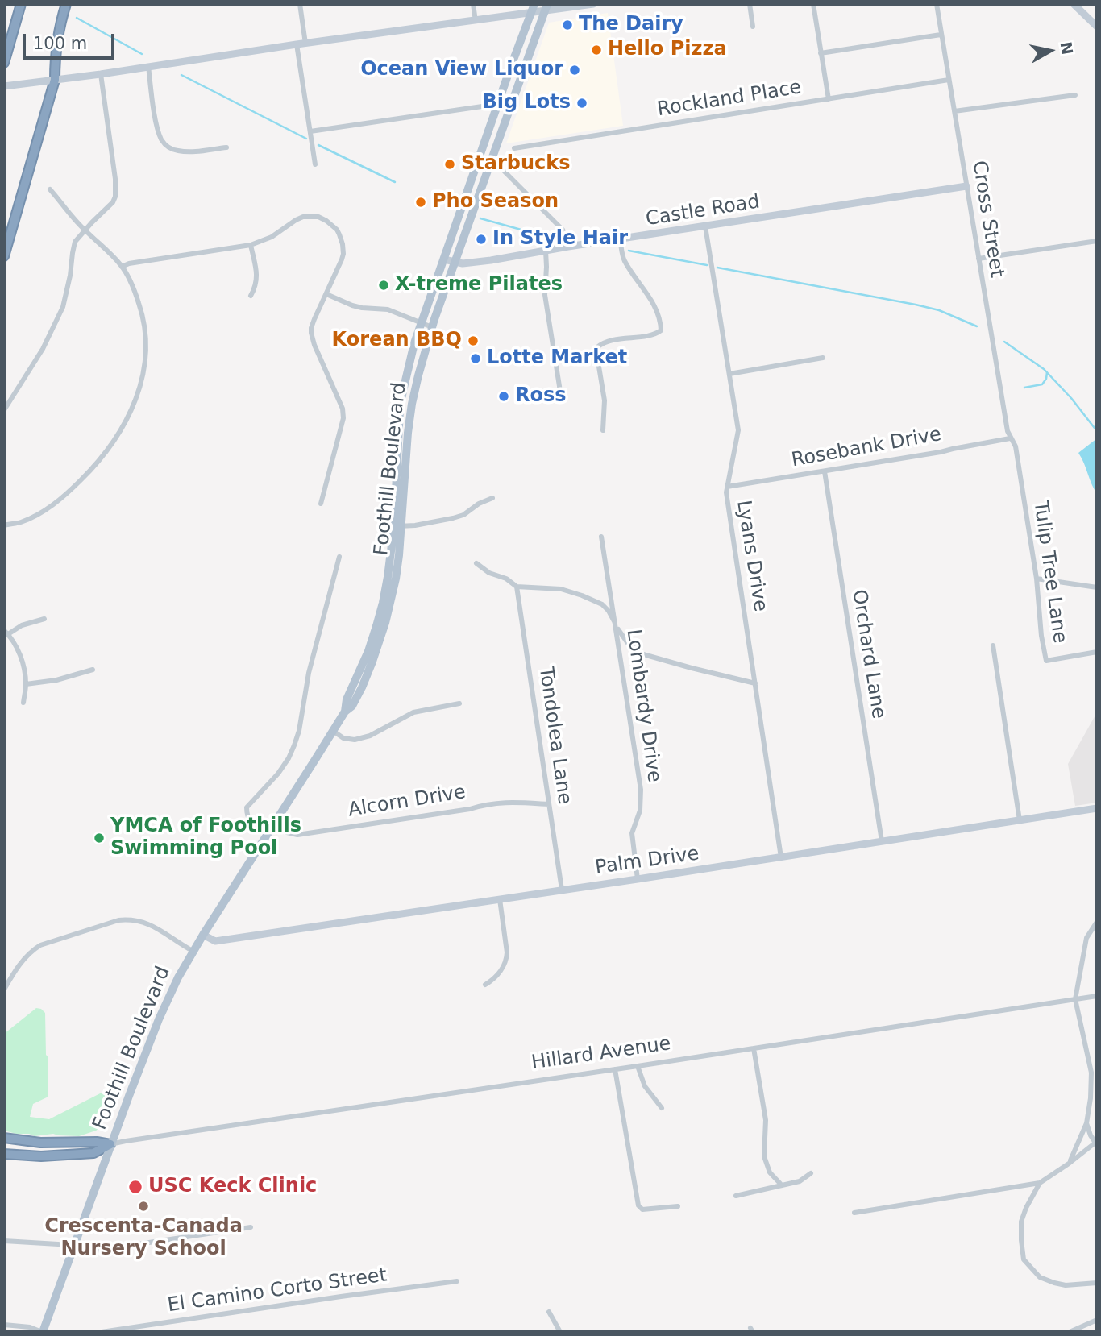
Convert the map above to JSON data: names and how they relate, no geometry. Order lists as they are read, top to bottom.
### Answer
{
  "streets": {
    "highway": ["Hillard Avenue"],
    "main road": ["Foothill Boulevard"],
    "street": [
      "Rockland Place",
      "Castle Road",
      "Cross Street",
      "Rosebank Drive",
      "Lyans Drive",
      "Tulip Tree Lane",
      "Orchard Lane",
      "Lombardy Drive",
      "Tondolea Lane",
      "Alcorn Drive",
      "Palm Drive",
      "El Camino Corto Street"
    ]
  },
  "crossings": [
    ["Rockland Place", "Cross Street"],
    ["Castle Road", "Cross Street"],
    ["Castle Road", "Foothill Boulevard"],
    ["Castle Road", "Lyans Drive"],
    ["Cross Street", "Rosebank Drive"],
    ["Cross Street", "Tulip Tree Lane"],
    ["Rosebank Drive", "Lyans Drive"],
    ["Rosebank Drive", "Tulip Tree Lane"],
    ["Rosebank Drive", "Orchard Lane"],
    ["Foothill Boulevard", "Alcorn Drive"],
    ["Foothill Boulevard", "Palm Drive"],
    ["Foothill Boulevard", "Hillard Avenue"],
    ["Lyans Drive", "Palm Drive"],
    ["Orchard Lane", "Palm Drive"],
    ["Lombardy Drive", "Palm Drive"],
    ["Tondolea Lane", "Alcorn Drive"],
    ["Tondolea Lane", "Palm Drive"]
  ],
  "places": [
    "The Dairy",
    "Hello Pizza",
    "Ocean View Liquor",
    "Big Lots",
    "Starbucks",
    "Pho Season",
    "In Style Hair",
    "X-treme Pilates",
    "Korean BBQ",
    "Lotte Market",
    "Ross",
    "YMCA of Foothills Swimming Pool",
    "USC Keck Clinic",
    "Crescenta-Canada Nursery School"
  ],
  "scale_bar": "100 m",
  "north": "right"
}
